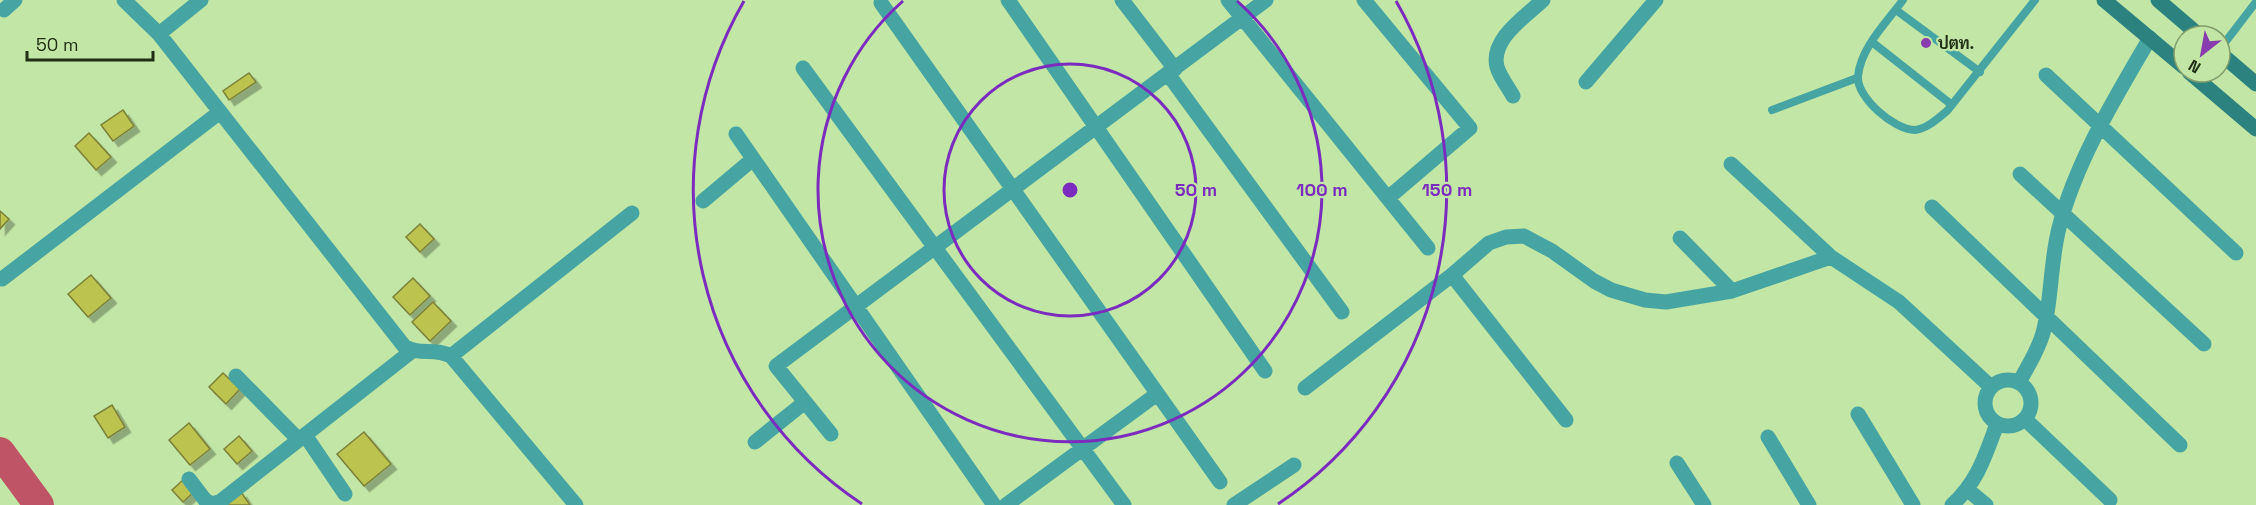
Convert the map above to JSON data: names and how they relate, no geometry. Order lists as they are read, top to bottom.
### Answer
{
  "places": ["ปตท."],
  "scale_bar": "50 m",
  "north": "bottom left",
  "rings": ["50 m", "100 m", "150 m"]
}
